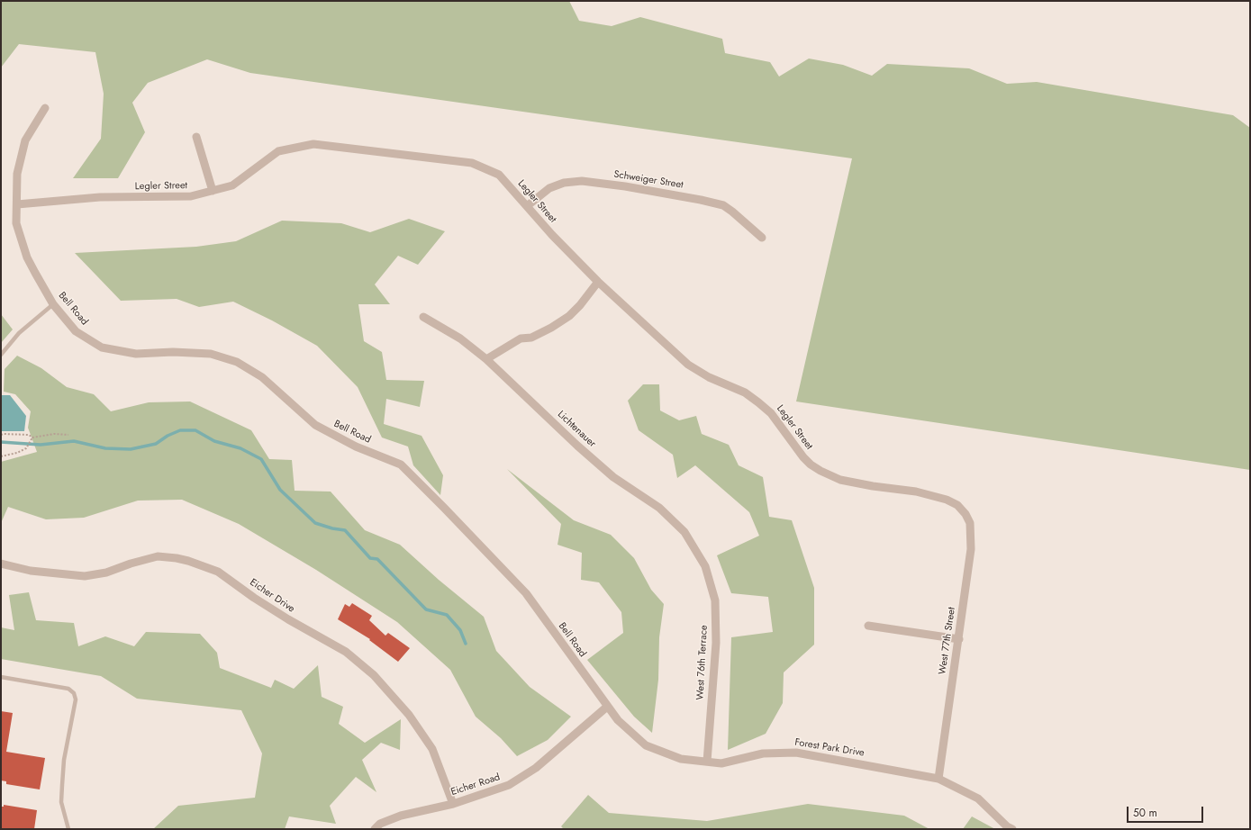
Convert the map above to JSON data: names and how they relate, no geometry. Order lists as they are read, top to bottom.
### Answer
{
  "streets": {
    "street": [
      "Schweiger Street",
      "Legler Street",
      "Bell Road",
      "Lichtenauer",
      "Eicher Drive",
      "West 77th Street",
      "West 76th Terrace",
      "Forest Park Drive",
      "Eicher Road"
    ]
  },
  "crossings": [
    ["Schweiger Street", "Legler Street"],
    ["Legler Street", "Bell Road"],
    ["Legler Street", "West 77th Street"],
    ["Bell Road", "Forest Park Drive"],
    ["Bell Road", "Eicher Road"],
    ["Lichtenauer", "West 76th Terrace"],
    ["Eicher Drive", "Eicher Road"],
    ["West 77th Street", "Forest Park Drive"],
    ["West 76th Terrace", "Forest Park Drive"],
    ["Forest Park Drive", "Eicher Road"]
  ],
  "scale_bar": "50 m"
}
